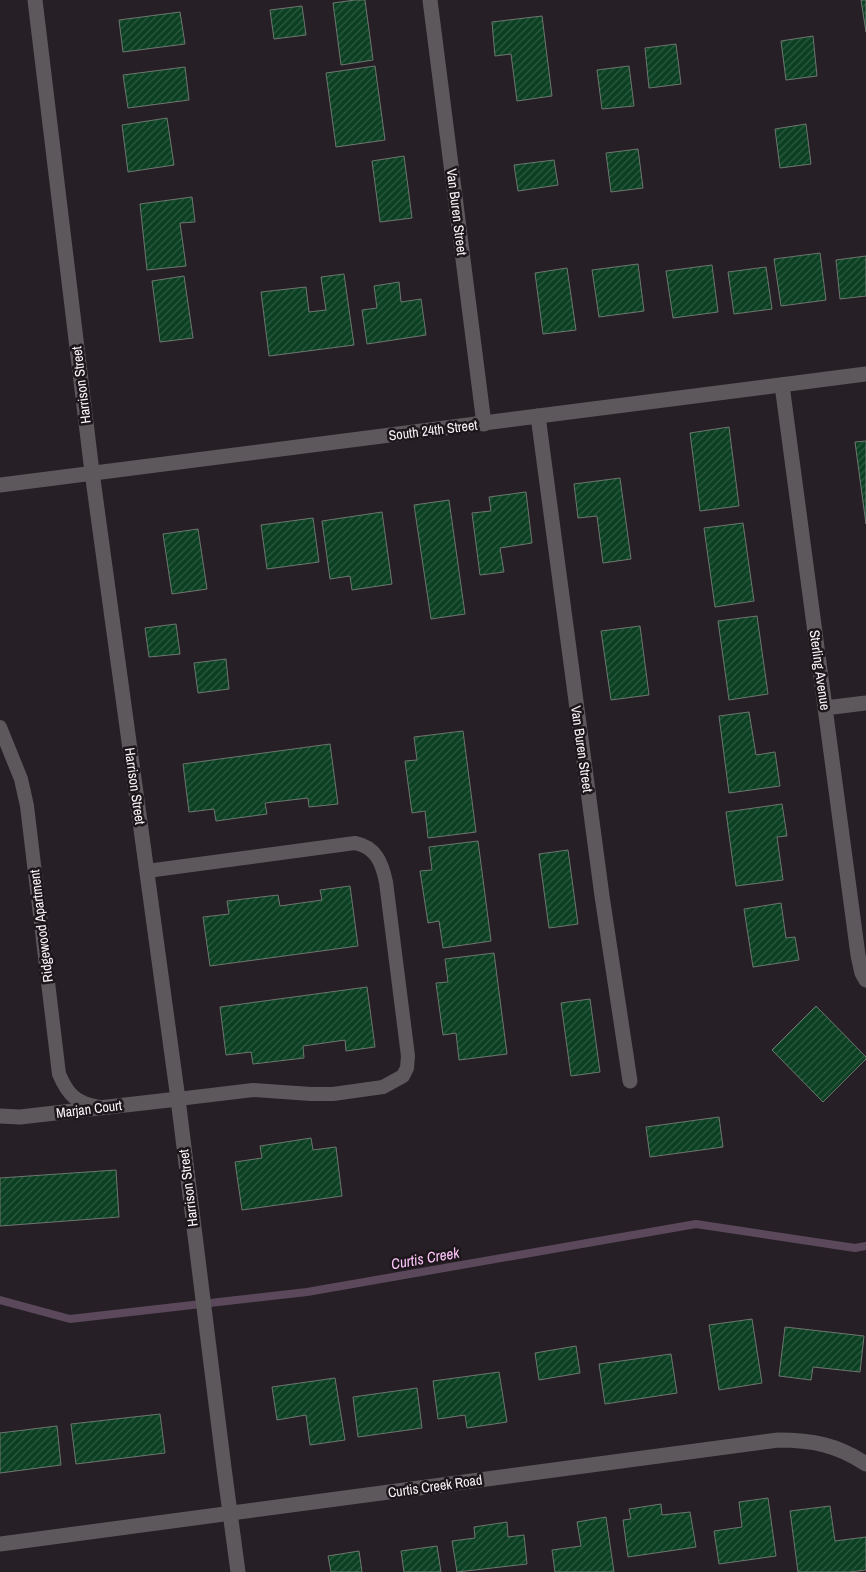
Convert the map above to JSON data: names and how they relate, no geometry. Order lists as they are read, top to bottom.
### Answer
{
  "streets": {
    "street": [
      "Van Buren Street",
      "Harrison Street",
      "South 24th Street",
      "Sterling Avenue",
      "Marjan Court",
      "Curtis Creek Road"
    ],
    "lane": ["Ridgewood Apartment"]
  },
  "crossings": [
    ["Van Buren Street", "South 24th Street"],
    ["Harrison Street", "South 24th Street"],
    ["Harrison Street", "Marjan Court"],
    ["Harrison Street", "Curtis Creek Road"],
    ["South 24th Street", "Sterling Avenue"],
    ["Ridgewood Apartment", "Marjan Court"]
  ],
  "water": ["Curtis Creek"]
}
